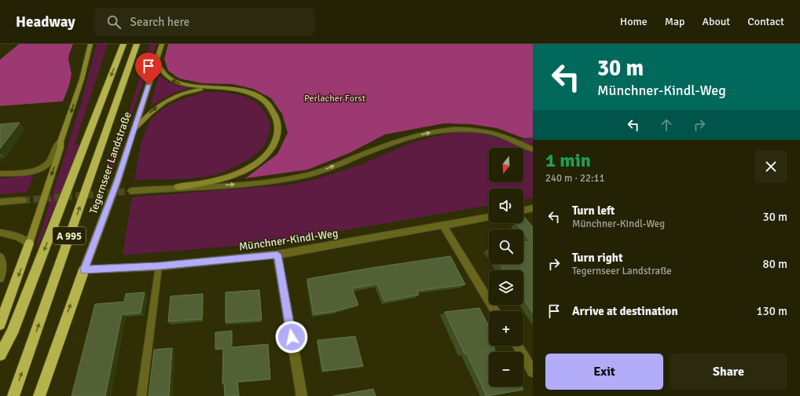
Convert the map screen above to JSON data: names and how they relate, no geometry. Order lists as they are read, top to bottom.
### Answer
{
  "streets": {
    "highway": ["A 995"],
    "main road": ["Tegernseer Landstraße"],
    "street": ["Münchner-Kindl-Weg"]
  },
  "crossings": [
    ["Tegernseer Landstraße", "Münchner-Kindl-Weg"]
  ],
  "parks": ["Perlacher Forst"],
  "north": "bottom",
  "page": {
    "header": "Headway",
    "search": "Search here",
    "nav": [
      "Home",
      "Map",
      "About",
      "Contact"
    ],
    "turn": ["30 m", "Münchner-Kindl-Weg"],
    "heading": ["1 min", "240 m · 22:11"],
    "map_buttons": ["+", "−"],
    "list": [
      {
        "name": "Turn left",
        "note": "Münchner-Kindl-Weg",
        "value": "30 m"
      },
      {
        "name": "Turn right",
        "note": "Tegernseer Landstraße",
        "value": "80 m"
      },
      {
        "name": "Arrive at destination",
        "value": "130 m"
      }
    ],
    "buttons": ["Exit", "Share"]
  }
}
